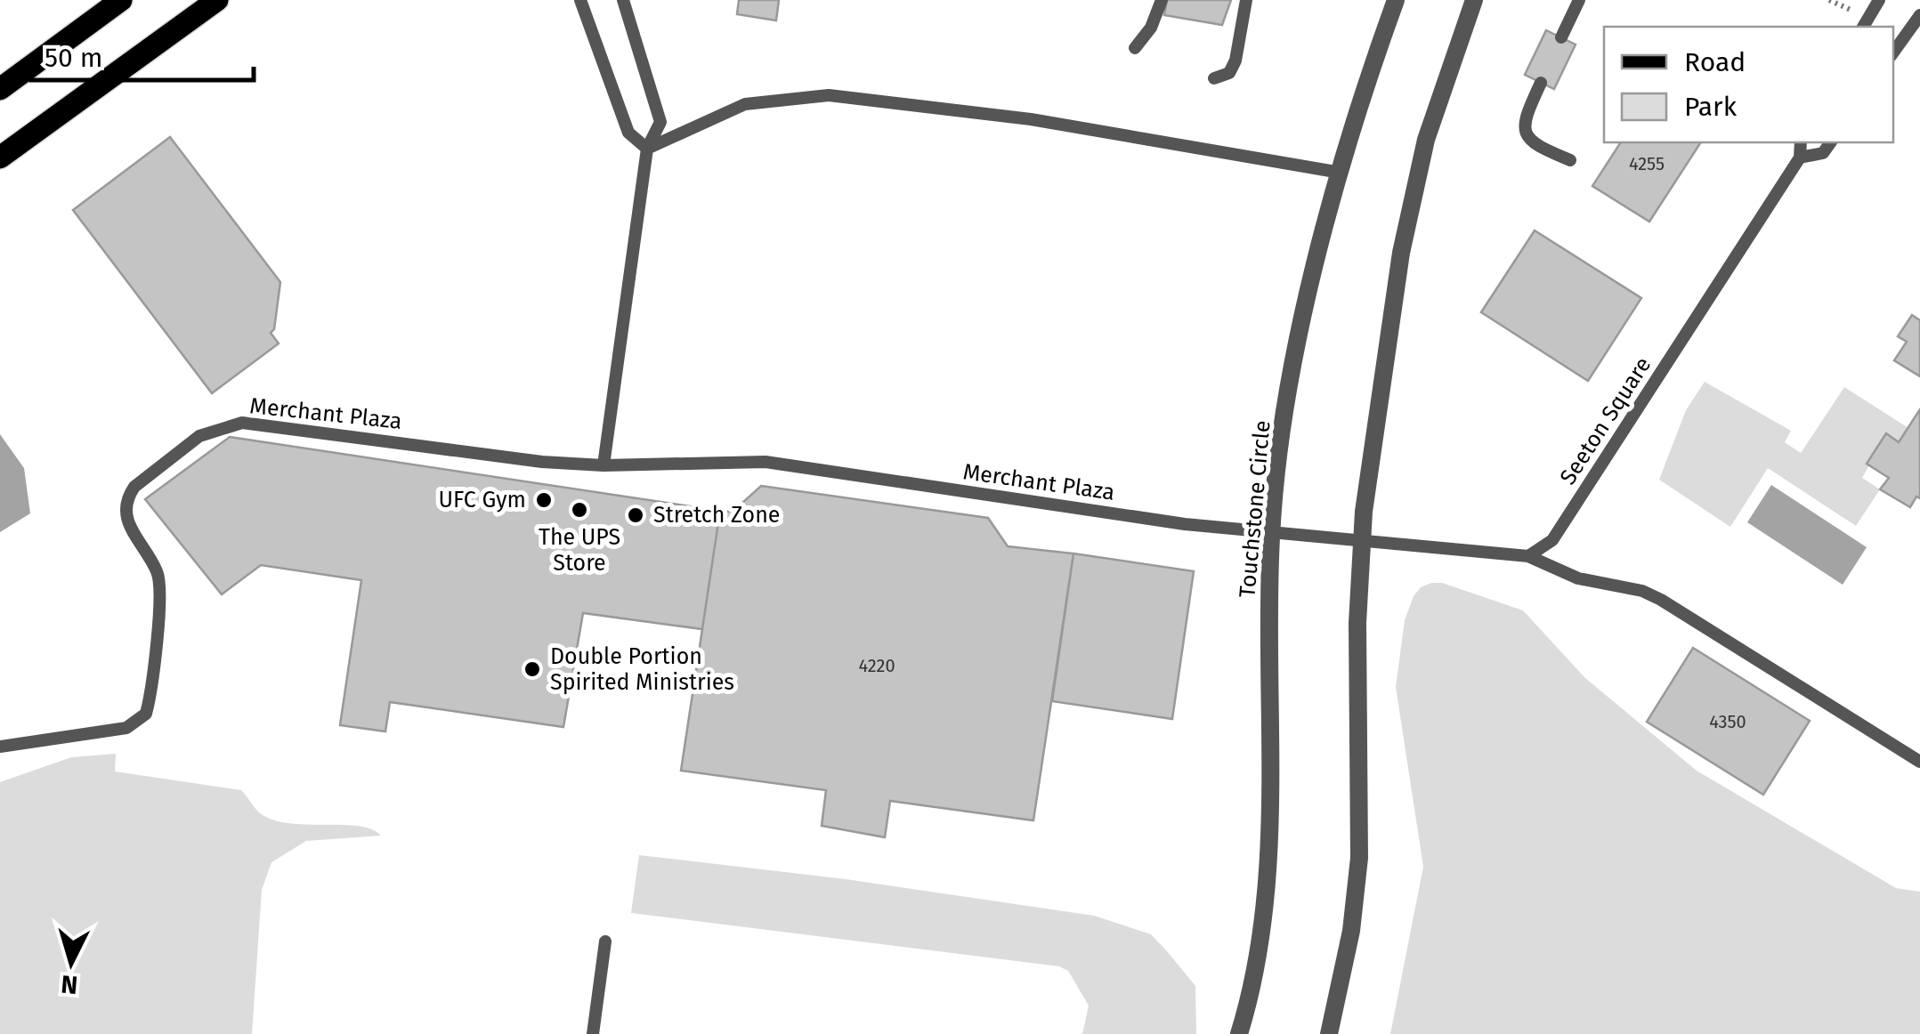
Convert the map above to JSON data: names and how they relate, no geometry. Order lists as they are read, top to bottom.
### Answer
{
  "streets": {
    "street": ["Touchstone Circle"],
    "lane": ["Merchant Plaza", "Seeton Square"]
  },
  "crossings": [
    ["Merchant Plaza", "Touchstone Circle"]
  ],
  "places": [
    "UFC Gym",
    "The UPS Store",
    "Stretch Zone",
    "Double Portion Spirited Ministries"
  ],
  "house_numbers": ["4255", "4220", "4350"],
  "legend": ["Road", "Park"],
  "scale_bar": "50 m",
  "north": "bottom"
}
